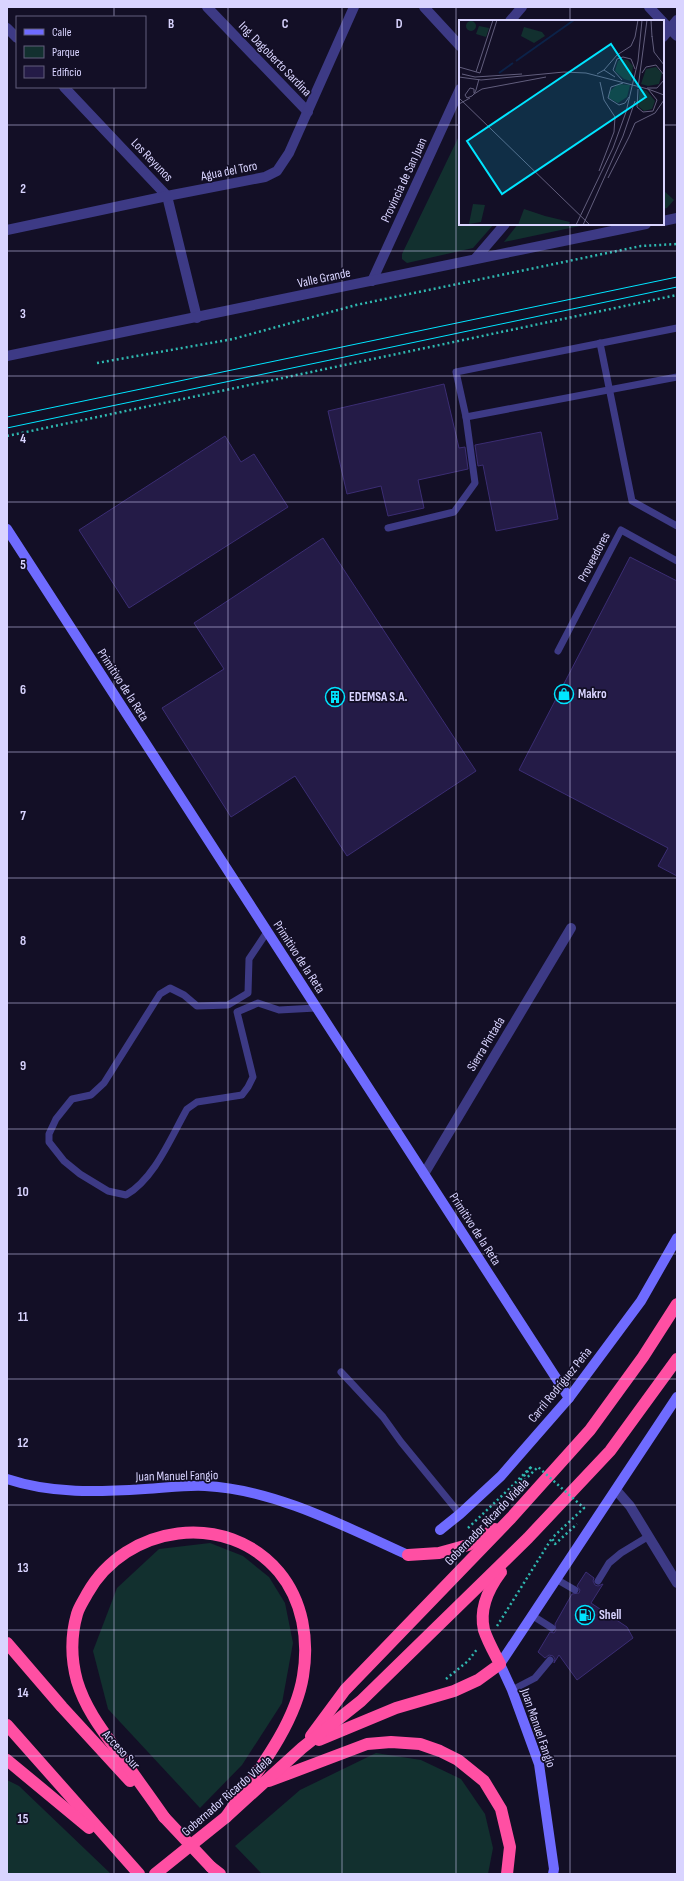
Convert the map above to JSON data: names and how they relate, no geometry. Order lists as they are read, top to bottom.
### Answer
{
  "streets": {
    "highway": ["Gobernador Ricardo Videla", "Acceso Sur"],
    "street": [
      "Ing. Dagoberto Sardina",
      "Los Reyunos",
      "Agua del Toro",
      "Provincia de San Juan",
      "Valle Grande",
      "Primitivo de la Reta",
      "Sierra Pintada",
      "Carril Rodríguez Peña",
      "Juan Manuel Fangio"
    ],
    "lane": ["Proveedores"]
  },
  "crossings": [
    ["Ing. Dagoberto Sardina", "Agua del Toro"],
    ["Los Reyunos", "Agua del Toro"],
    ["Los Reyunos", "Valle Grande"],
    ["Provincia de San Juan", "Valle Grande"],
    ["Primitivo de la Reta", "Sierra Pintada"],
    ["Primitivo de la Reta", "Carril Rodríguez Peña"]
  ],
  "places": {
    "shop": ["Makro"],
    "building": ["EDEMSA S.A."],
    "fuel station": ["Shell"]
  },
  "legend": ["Calle", "Parque", "Edificio"],
  "grid": {
    "columns": ["B", "C", "D"],
    "rows": [
      "2",
      "3",
      "4",
      "5",
      "6",
      "7",
      "8",
      "9",
      "10",
      "11",
      "12",
      "13",
      "14",
      "15"
    ]
  }
}
